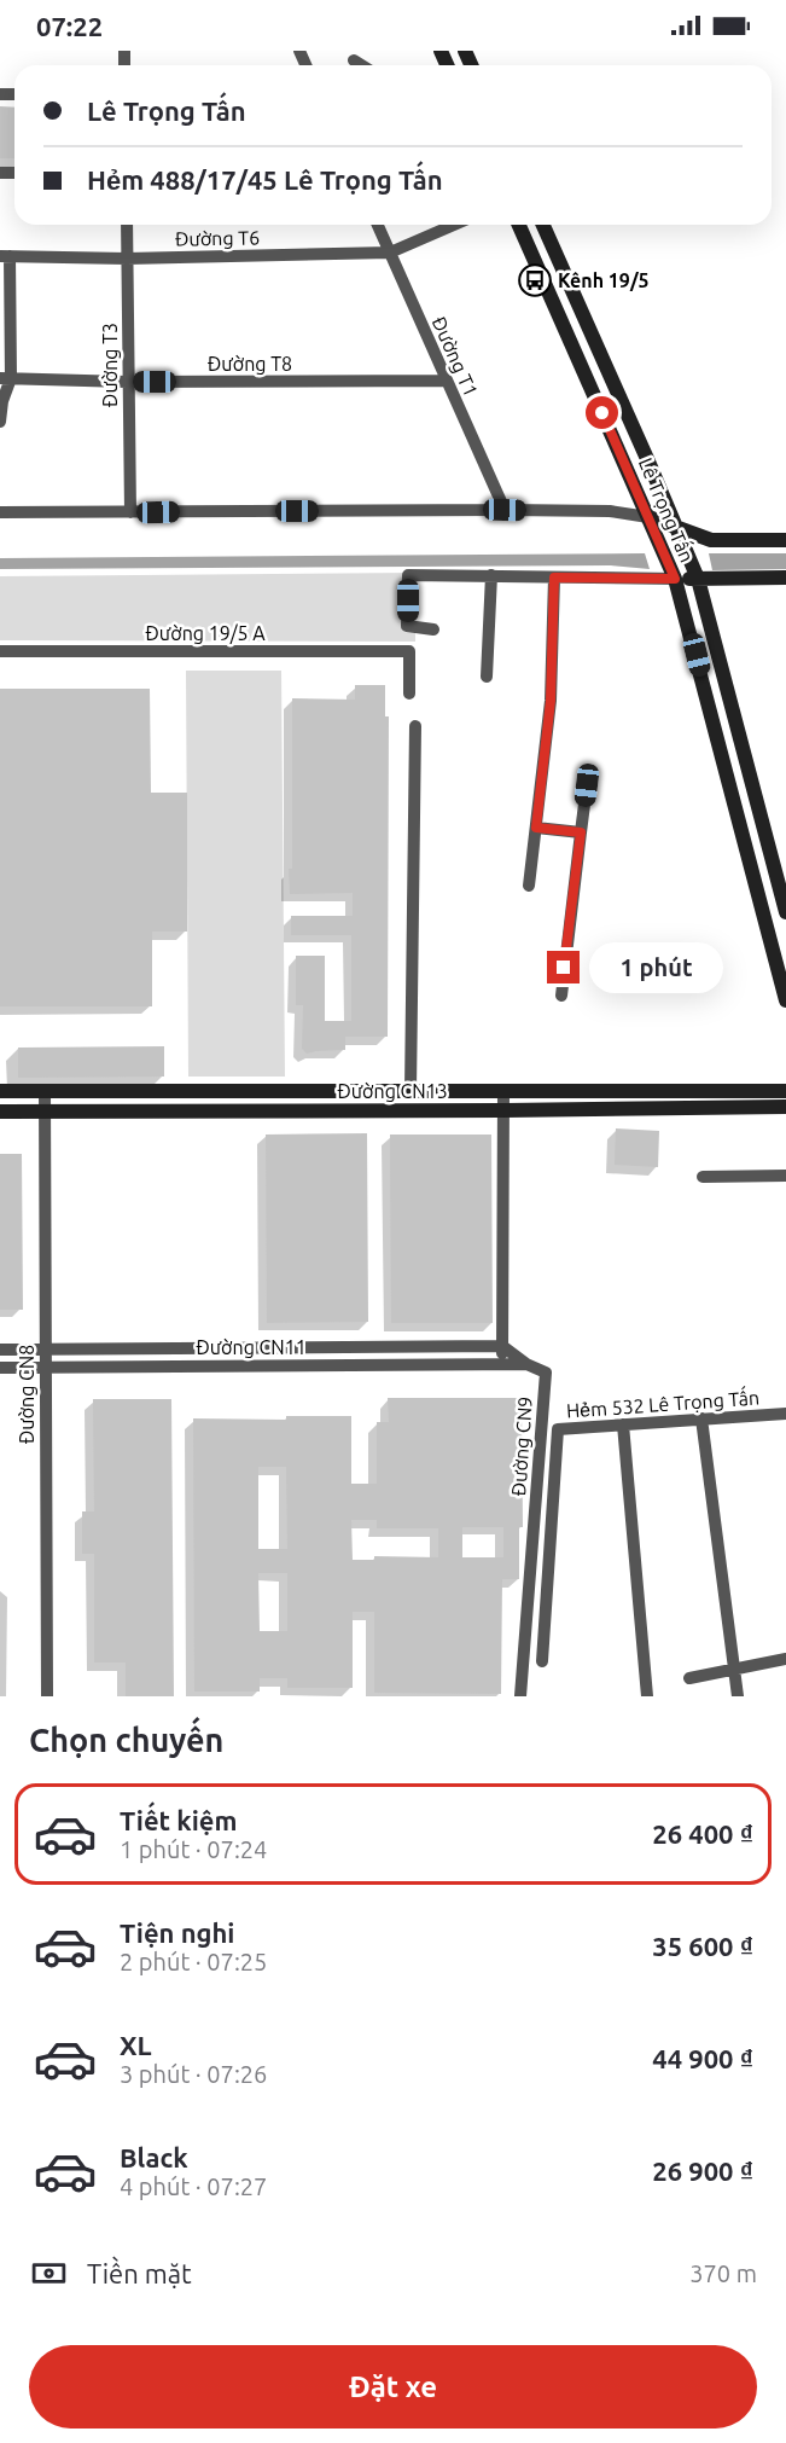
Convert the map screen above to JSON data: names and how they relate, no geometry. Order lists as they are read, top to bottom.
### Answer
{
  "streets": {
    "street": [
      "Đường T6",
      "Đường T1",
      "Đường T8",
      "Đường T3",
      "Lê Trọng Tấn",
      "Đường 19/5 A",
      "Đường CN13",
      "Đường CN11",
      "Đường CN8",
      "Hẻm 532 Lê Trọng Tấn",
      "Đường CN9"
    ]
  },
  "crossings": [
    ["Đường T6", "Đường T1"],
    ["Đường T6", "Đường T3"],
    ["Đường T1", "Đường T8"],
    ["Đường T8", "Đường T3"],
    ["Đường CN13", "Đường CN8"],
    ["Đường CN11", "Đường CN8"],
    ["Đường CN11", "Đường CN9"]
  ],
  "places": {
    "bus stop": ["Kênh 19/5"]
  },
  "page": {
    "status": "07:22",
    "banner": ["Lê Trọng Tấn", "Hẻm 488/17/45 Lê Trọng Tấn"],
    "bubble": "1 phút",
    "heading": "Chọn chuyến",
    "list": [
      {
        "name": "Tiết kiệm",
        "note": "1 phút · 07:24",
        "value": "26 400 ₫"
      },
      {
        "name": "Tiện nghi",
        "note": "2 phút · 07:25",
        "value": "35 600 ₫"
      },
      {
        "name": "XL",
        "note": "3 phút · 07:26",
        "value": "44 900 ₫"
      },
      {
        "name": "Black",
        "note": "4 phút · 07:27",
        "value": "26 900 ₫"
      }
    ],
    "pay": ["Tiền mặt", "370 m"],
    "buttons": "Đặt xe"
  }
}
